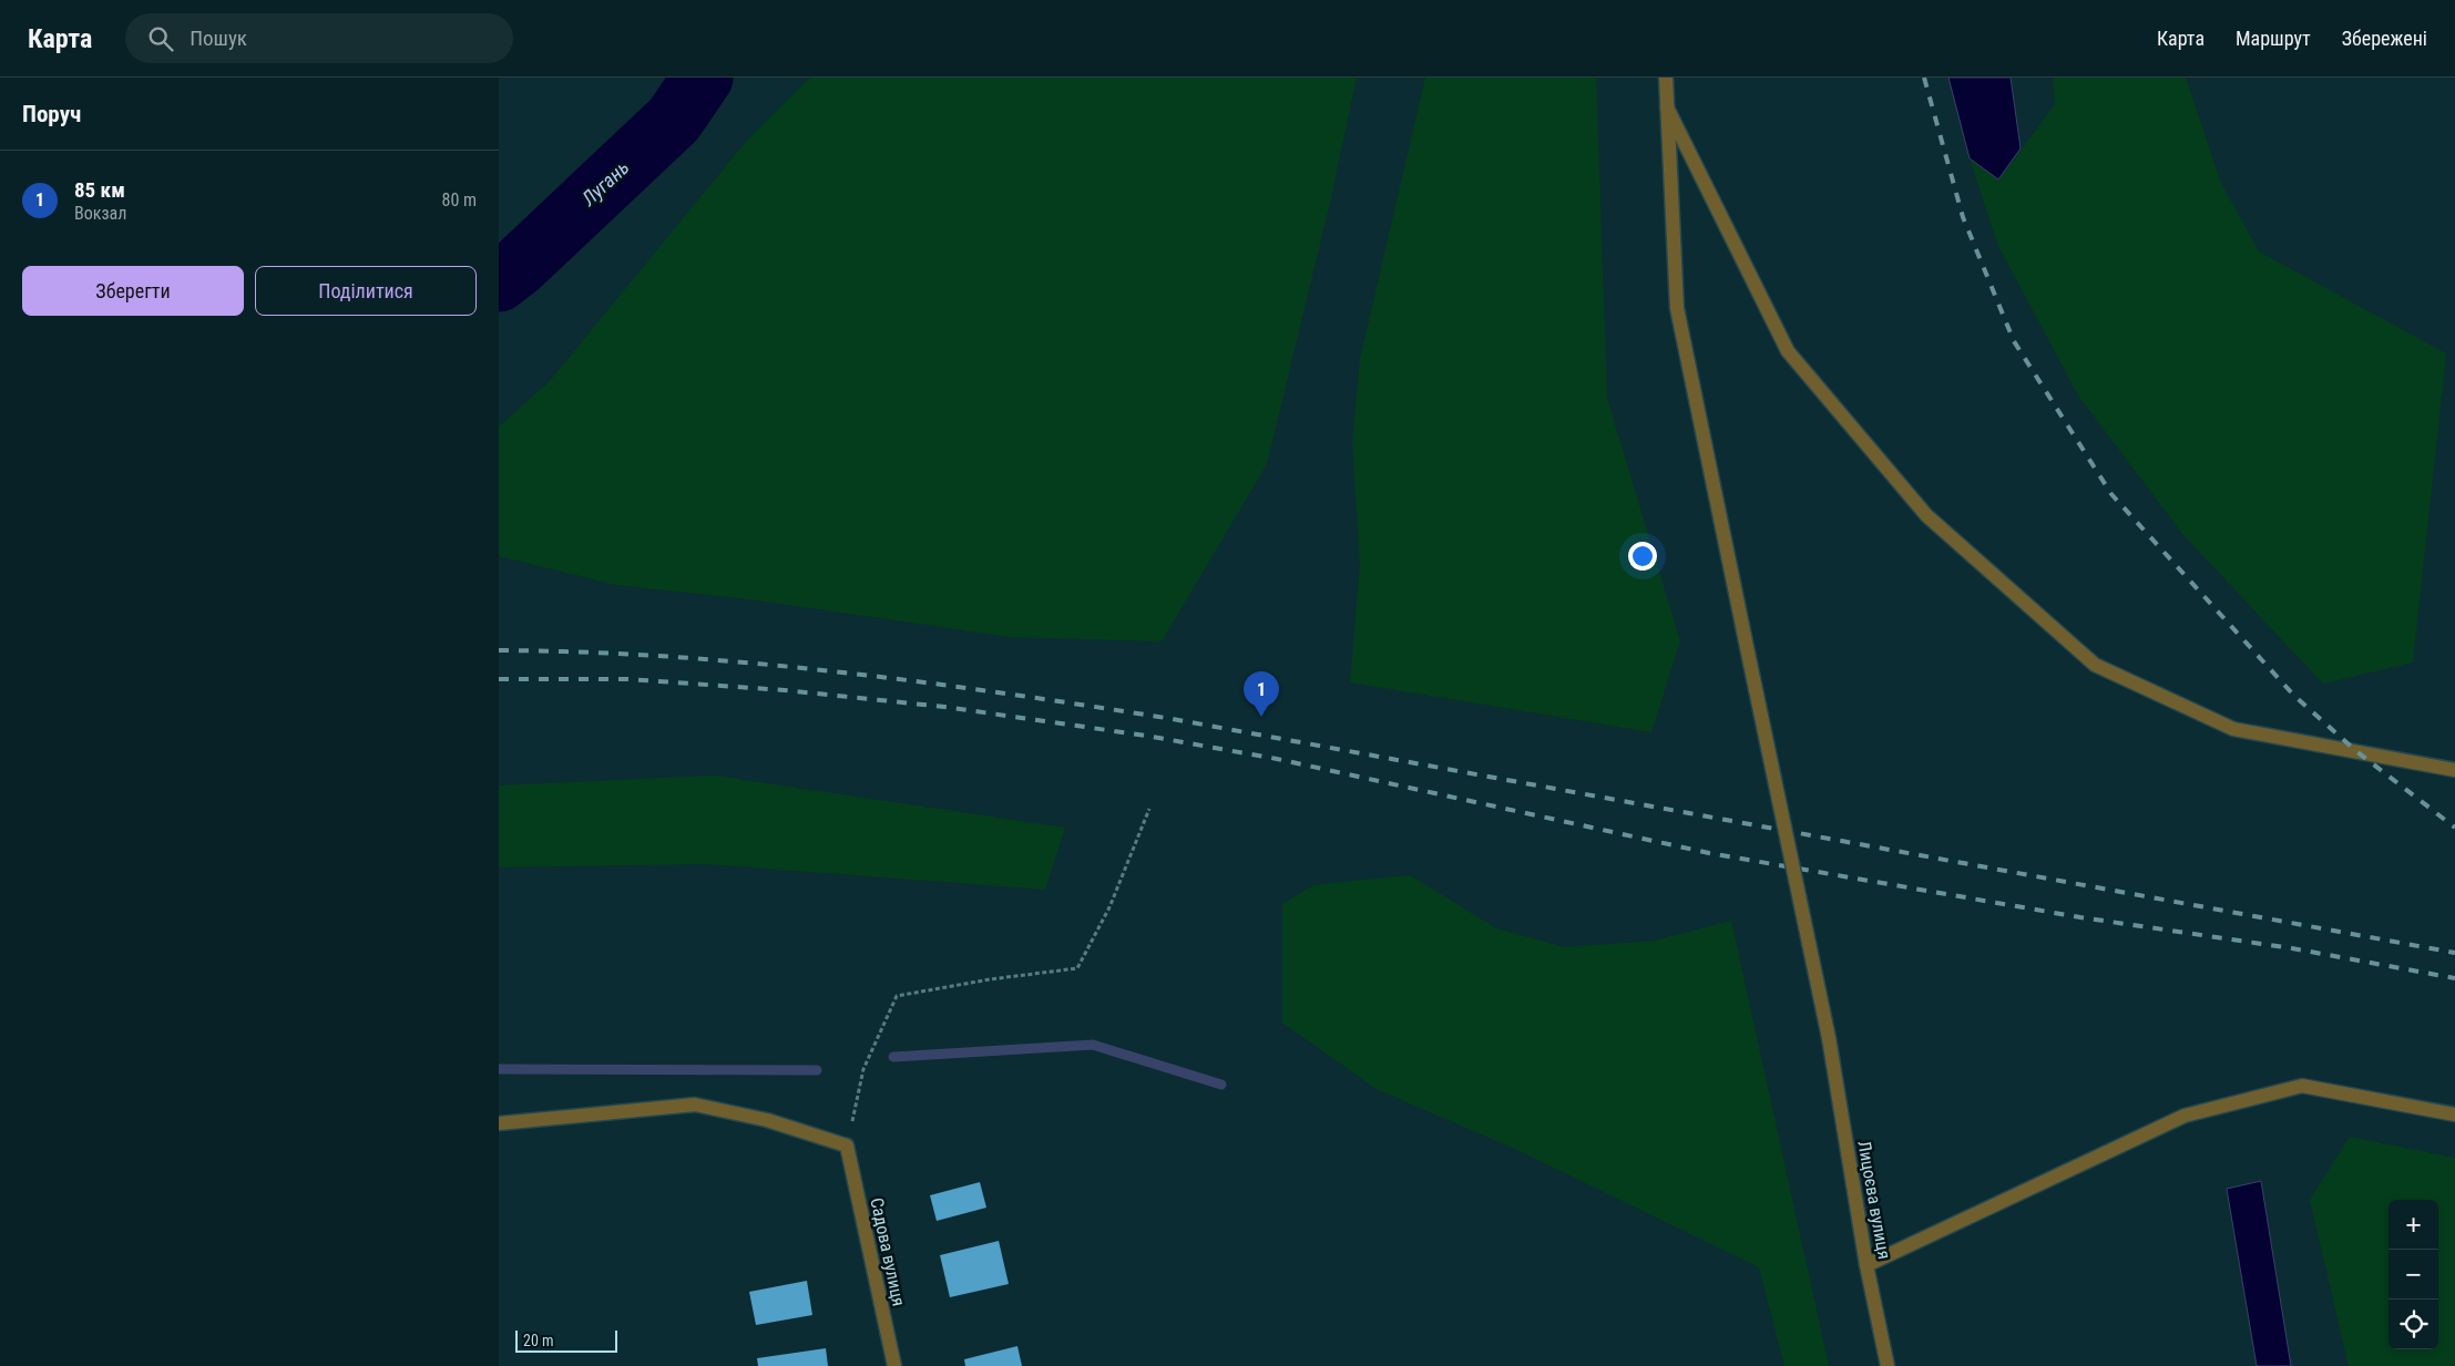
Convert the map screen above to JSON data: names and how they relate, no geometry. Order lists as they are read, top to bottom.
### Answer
{
  "streets": {
    "street": ["Лицоєва вулиця", "Садова вулиця"]
  },
  "water": ["Лугань"],
  "scale_bar": "20 m",
  "page": {
    "header": "Карта",
    "search": "Пошук",
    "nav": ["Карта", "Маршрут", "Збережені"],
    "heading": "Поруч",
    "list": [
      {
        "mark": "1",
        "name": "85 км",
        "note": "Вокзал",
        "value": "80 m"
      }
    ],
    "buttons": ["Зберегти", "Поділитися"],
    "pins": "1",
    "map_buttons": ["+", "−"],
    "scale": "20 m"
  }
}
